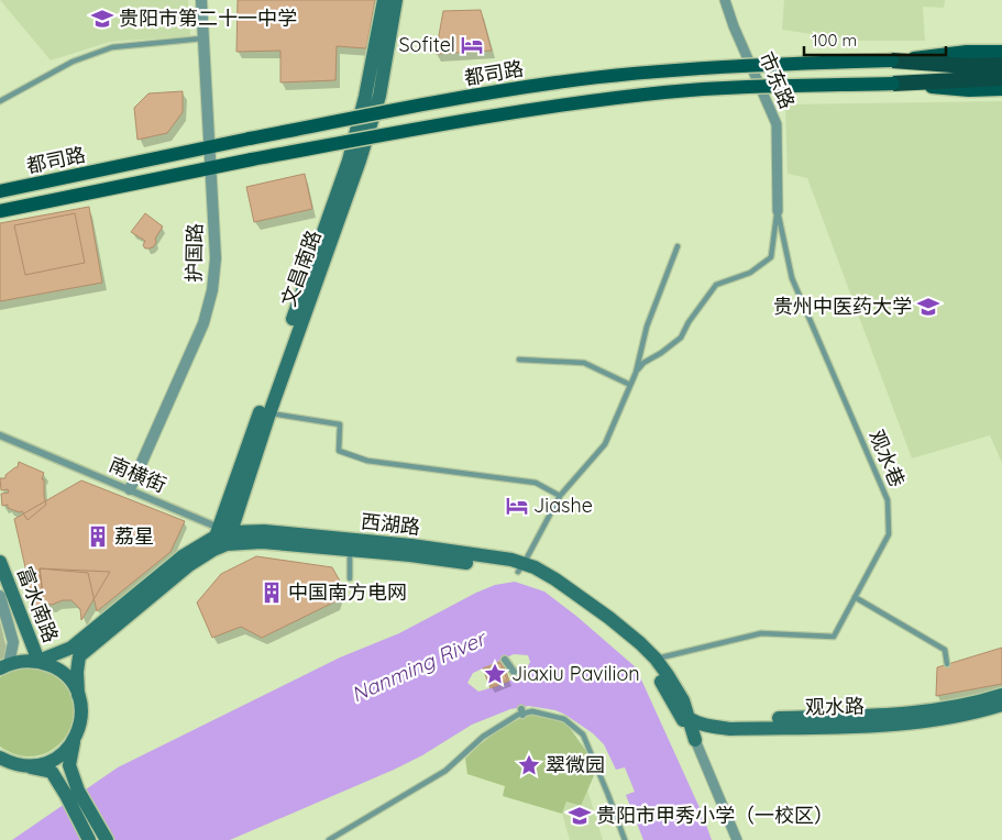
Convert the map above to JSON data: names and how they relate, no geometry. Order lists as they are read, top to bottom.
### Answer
{
  "streets": {
    "main road": [
      "都司路",
      "文昌南路",
      "西湖路",
      "富水南路",
      "观水路"
    ],
    "street": ["市东路", "护国路", "南横街"],
    "lane": ["观水巷"]
  },
  "crossings": [
    ["都司路", "护国路"],
    ["市东路", "观水巷"],
    ["护国路", "南横街"],
    ["文昌南路", "南横街"],
    ["文昌南路", "西湖路"],
    ["观水巷", "西湖路"],
    ["南横街", "西湖路"],
    ["西湖路", "富水南路"],
    ["西湖路", "观水路"]
  ],
  "water": ["Nanming River"],
  "places": {
    "school or university": ["贵阳市第二十一中学", "贵州中医药大学", "贵阳市甲秀小学（一校区）"],
    "hotel": ["Sofitel", "Jiashe"],
    "building": ["荔星", "中国南方电网"],
    "place": ["Jiaxiu Pavilion", "翠微园"]
  },
  "scale_bar": "100 m"
}
